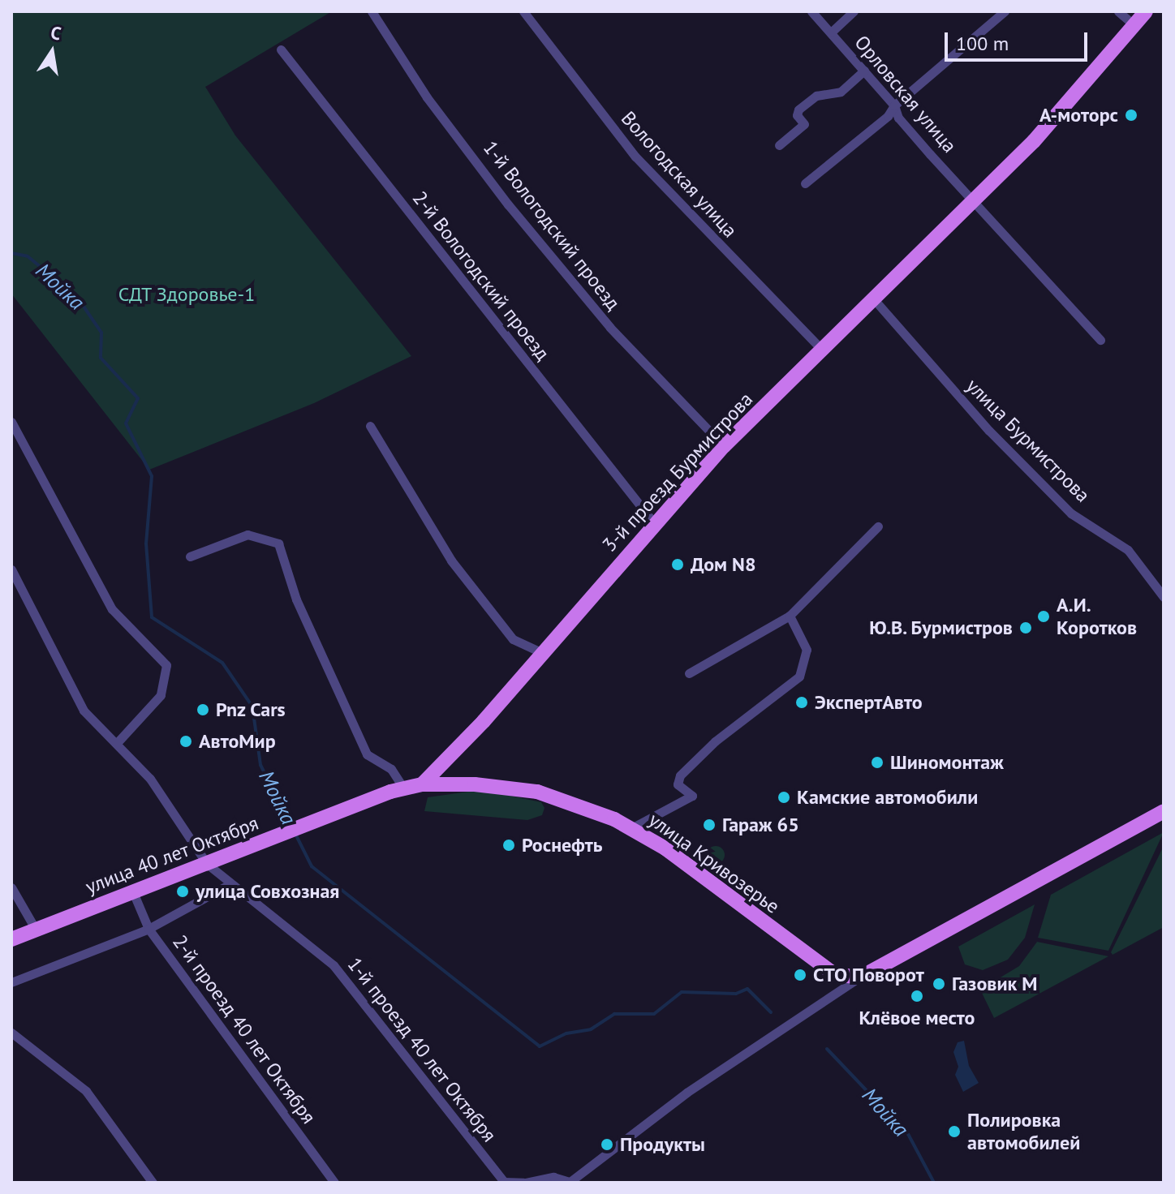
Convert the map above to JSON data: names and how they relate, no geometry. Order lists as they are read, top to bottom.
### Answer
{
  "streets": {
    "main road": ["3-й проезд Бурмистрова", "улица 40 лет Октября", "улица Кривозерье"],
    "street": [
      "Орловская улица",
      "Вологодская улица",
      "1-й Вологодский проезд",
      "2-й Вологодский проезд",
      "улица Бурмистрова",
      "2-й проезд 40 лет Октября",
      "1-й проезд 40 лет Октября"
    ]
  },
  "crossings": [
    ["Орловская улица", "3-й проезд Бурмистрова"],
    ["Вологодская улица", "3-й проезд Бурмистрова"],
    ["1-й Вологодский проезд", "3-й проезд Бурмистрова"],
    ["2-й Вологодский проезд", "3-й проезд Бурмистрова"],
    ["улица Бурмистрова", "3-й проезд Бурмистрова"],
    ["3-й проезд Бурмистрова", "улица 40 лет Октября"],
    ["3-й проезд Бурмистрова", "улица Кривозерье"],
    ["улица 40 лет Октября", "улица Кривозерье"],
    ["улица 40 лет Октября", "2-й проезд 40 лет Октября"],
    ["улица 40 лет Октября", "1-й проезд 40 лет Октября"]
  ],
  "water": ["Мойка"],
  "parks": ["СДТ Здоровье-1"],
  "places": [
    "А-моторс",
    "Дом N8",
    "А.И. Коротков",
    "Ю.В. Бурмистров",
    "ЭкспертАвто",
    "Pnz Cars",
    "АвтоМир",
    "Шиномонтаж",
    "Камские автомобили",
    "Гараж 65",
    "Роснефть",
    "улица Совхозная",
    "СТО Поворот",
    "Газовик М",
    "Клёвое место",
    "Полировка автомобилей",
    "Продукты"
  ],
  "scale_bar": "100 m",
  "north": "top"
}
